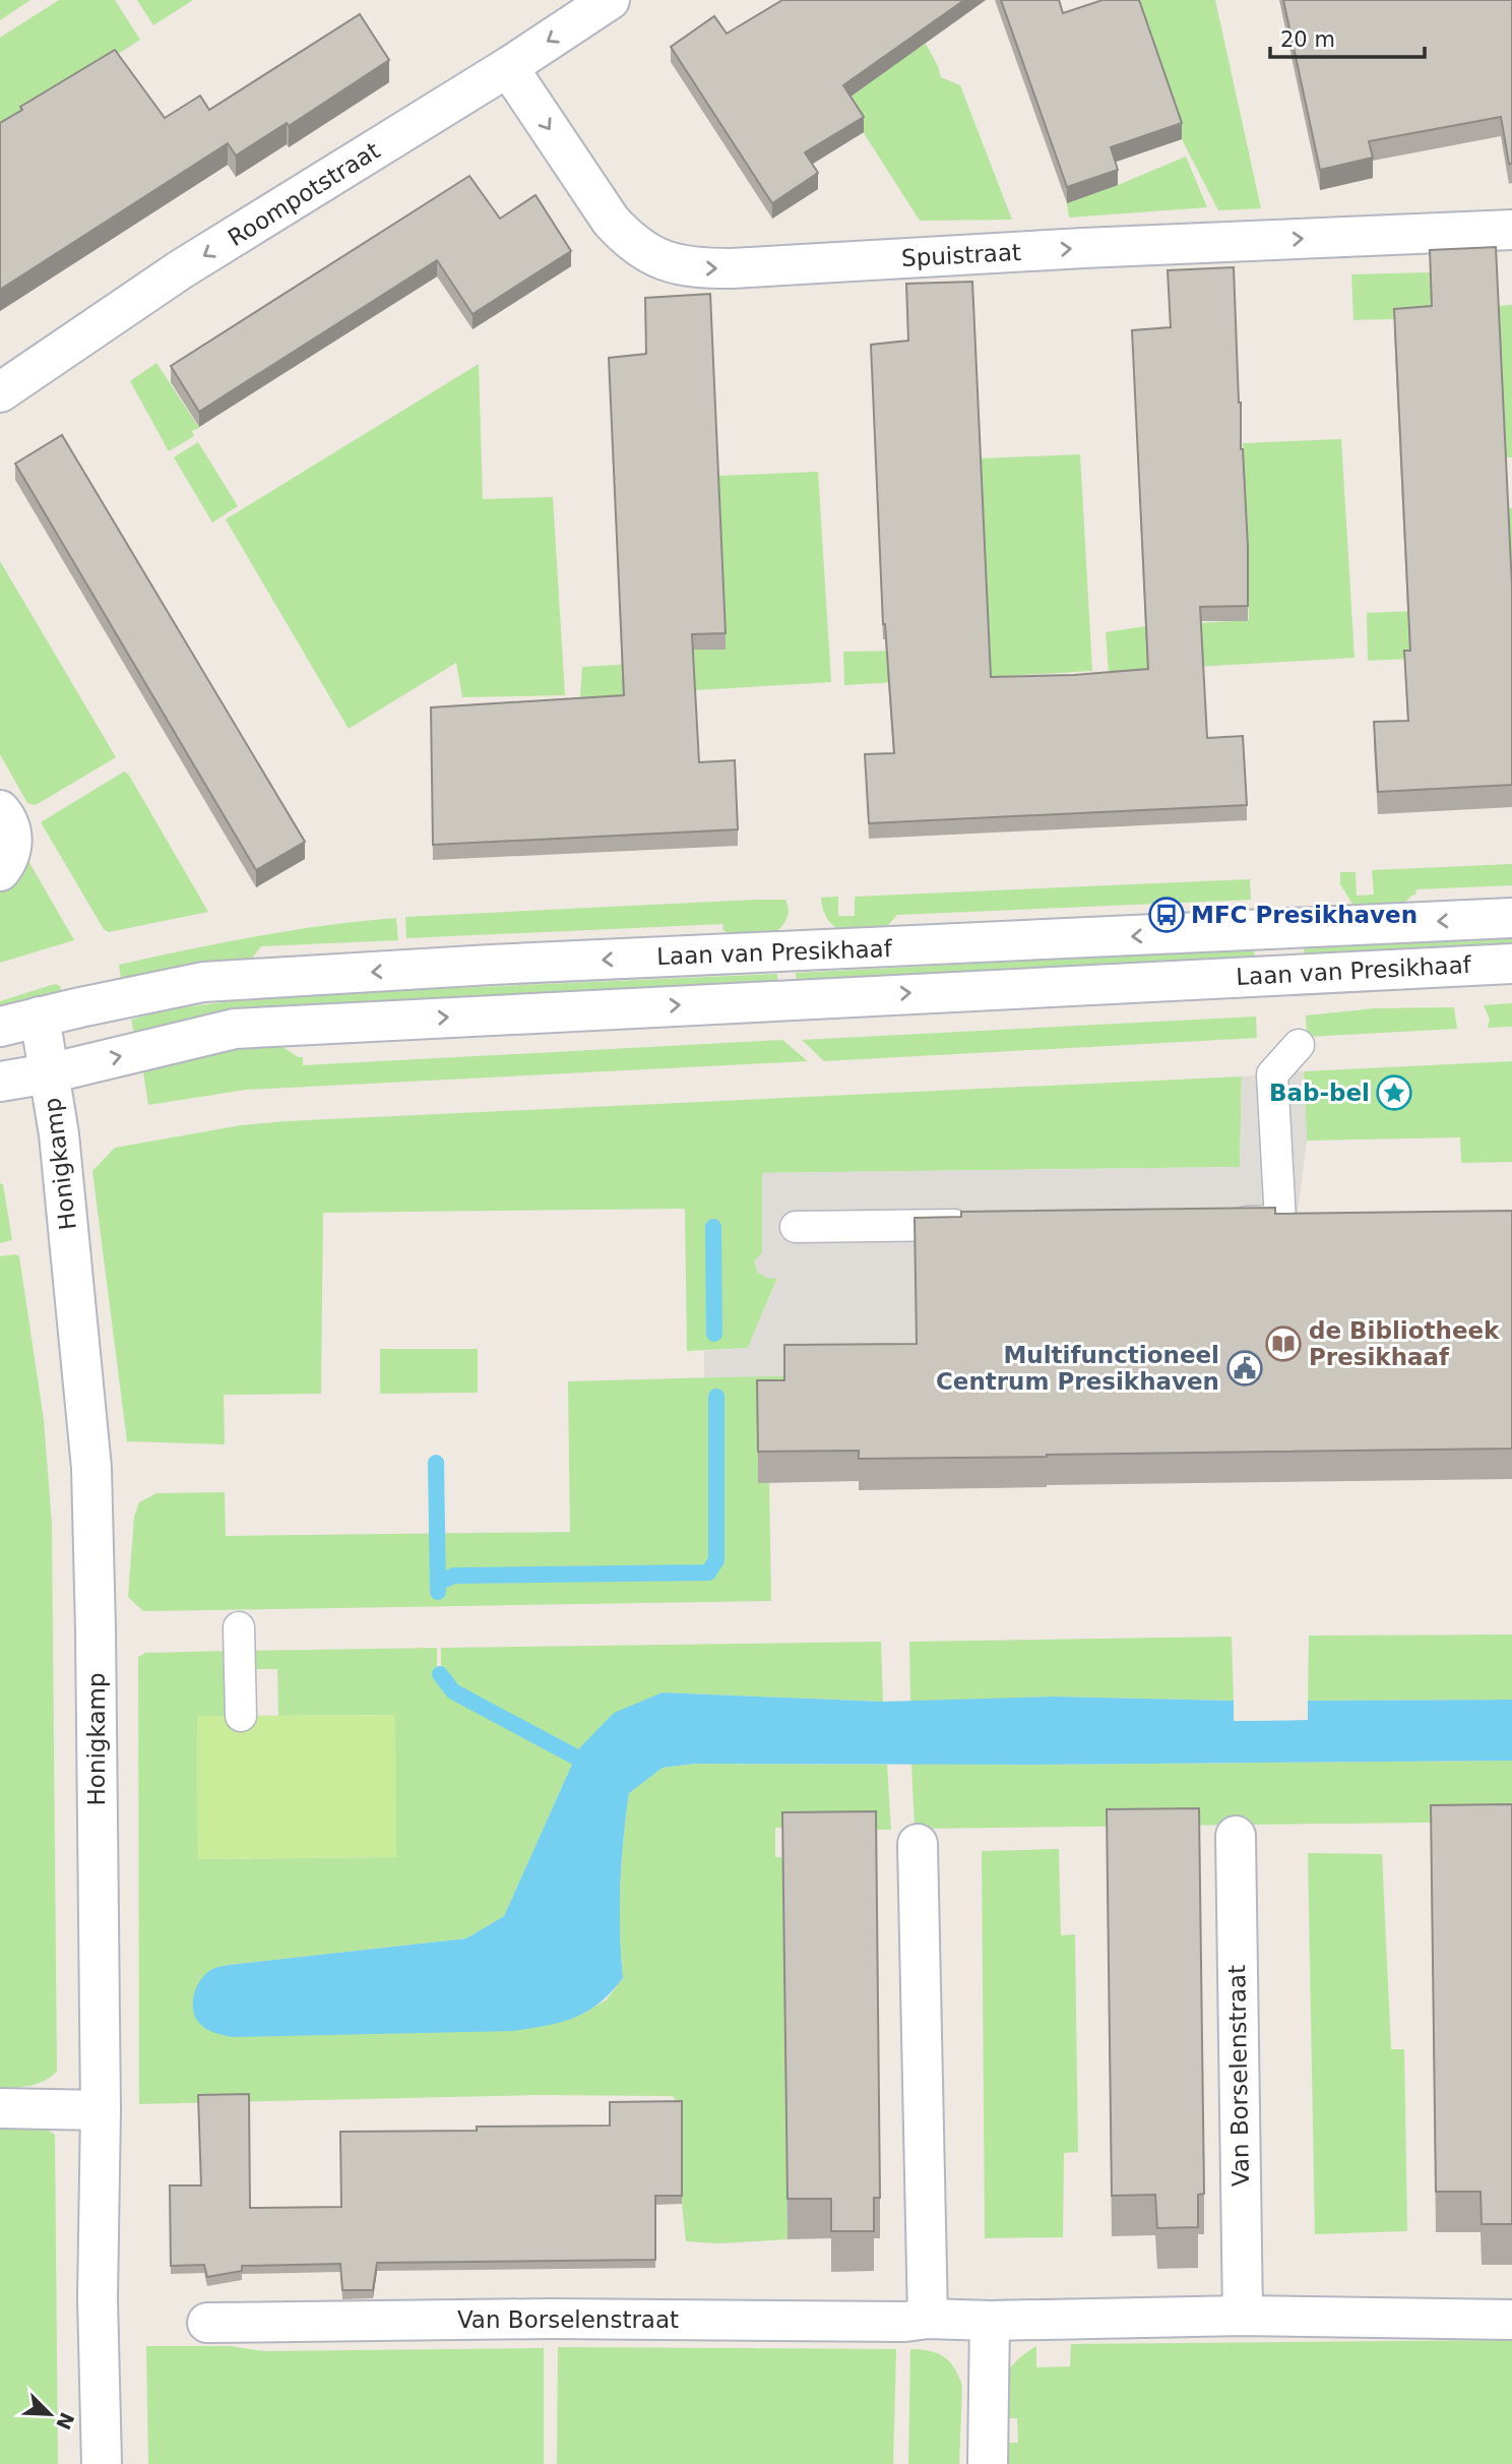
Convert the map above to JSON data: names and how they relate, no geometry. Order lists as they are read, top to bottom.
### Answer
{
  "streets": {
    "street": [
      "Roompotstraat",
      "Spuistraat",
      "Laan van Presikhaaf",
      "Honigkamp",
      "Van Borselenstraat"
    ]
  },
  "crossings": [
    ["Roompotstraat", "Spuistraat"],
    ["Laan van Presikhaaf", "Honigkamp"]
  ],
  "one_way": ["Roompotstraat", "Spuistraat"],
  "places": {
    "bus stop": ["MFC Presikhaven"],
    "place": ["Bab-bel"],
    "library": ["de Bibliotheek Presikhaaf"],
    "public building": ["Multifunctioneel Centrum Presikhaven"]
  },
  "scale_bar": "20 m",
  "north": "bottom right"
}
